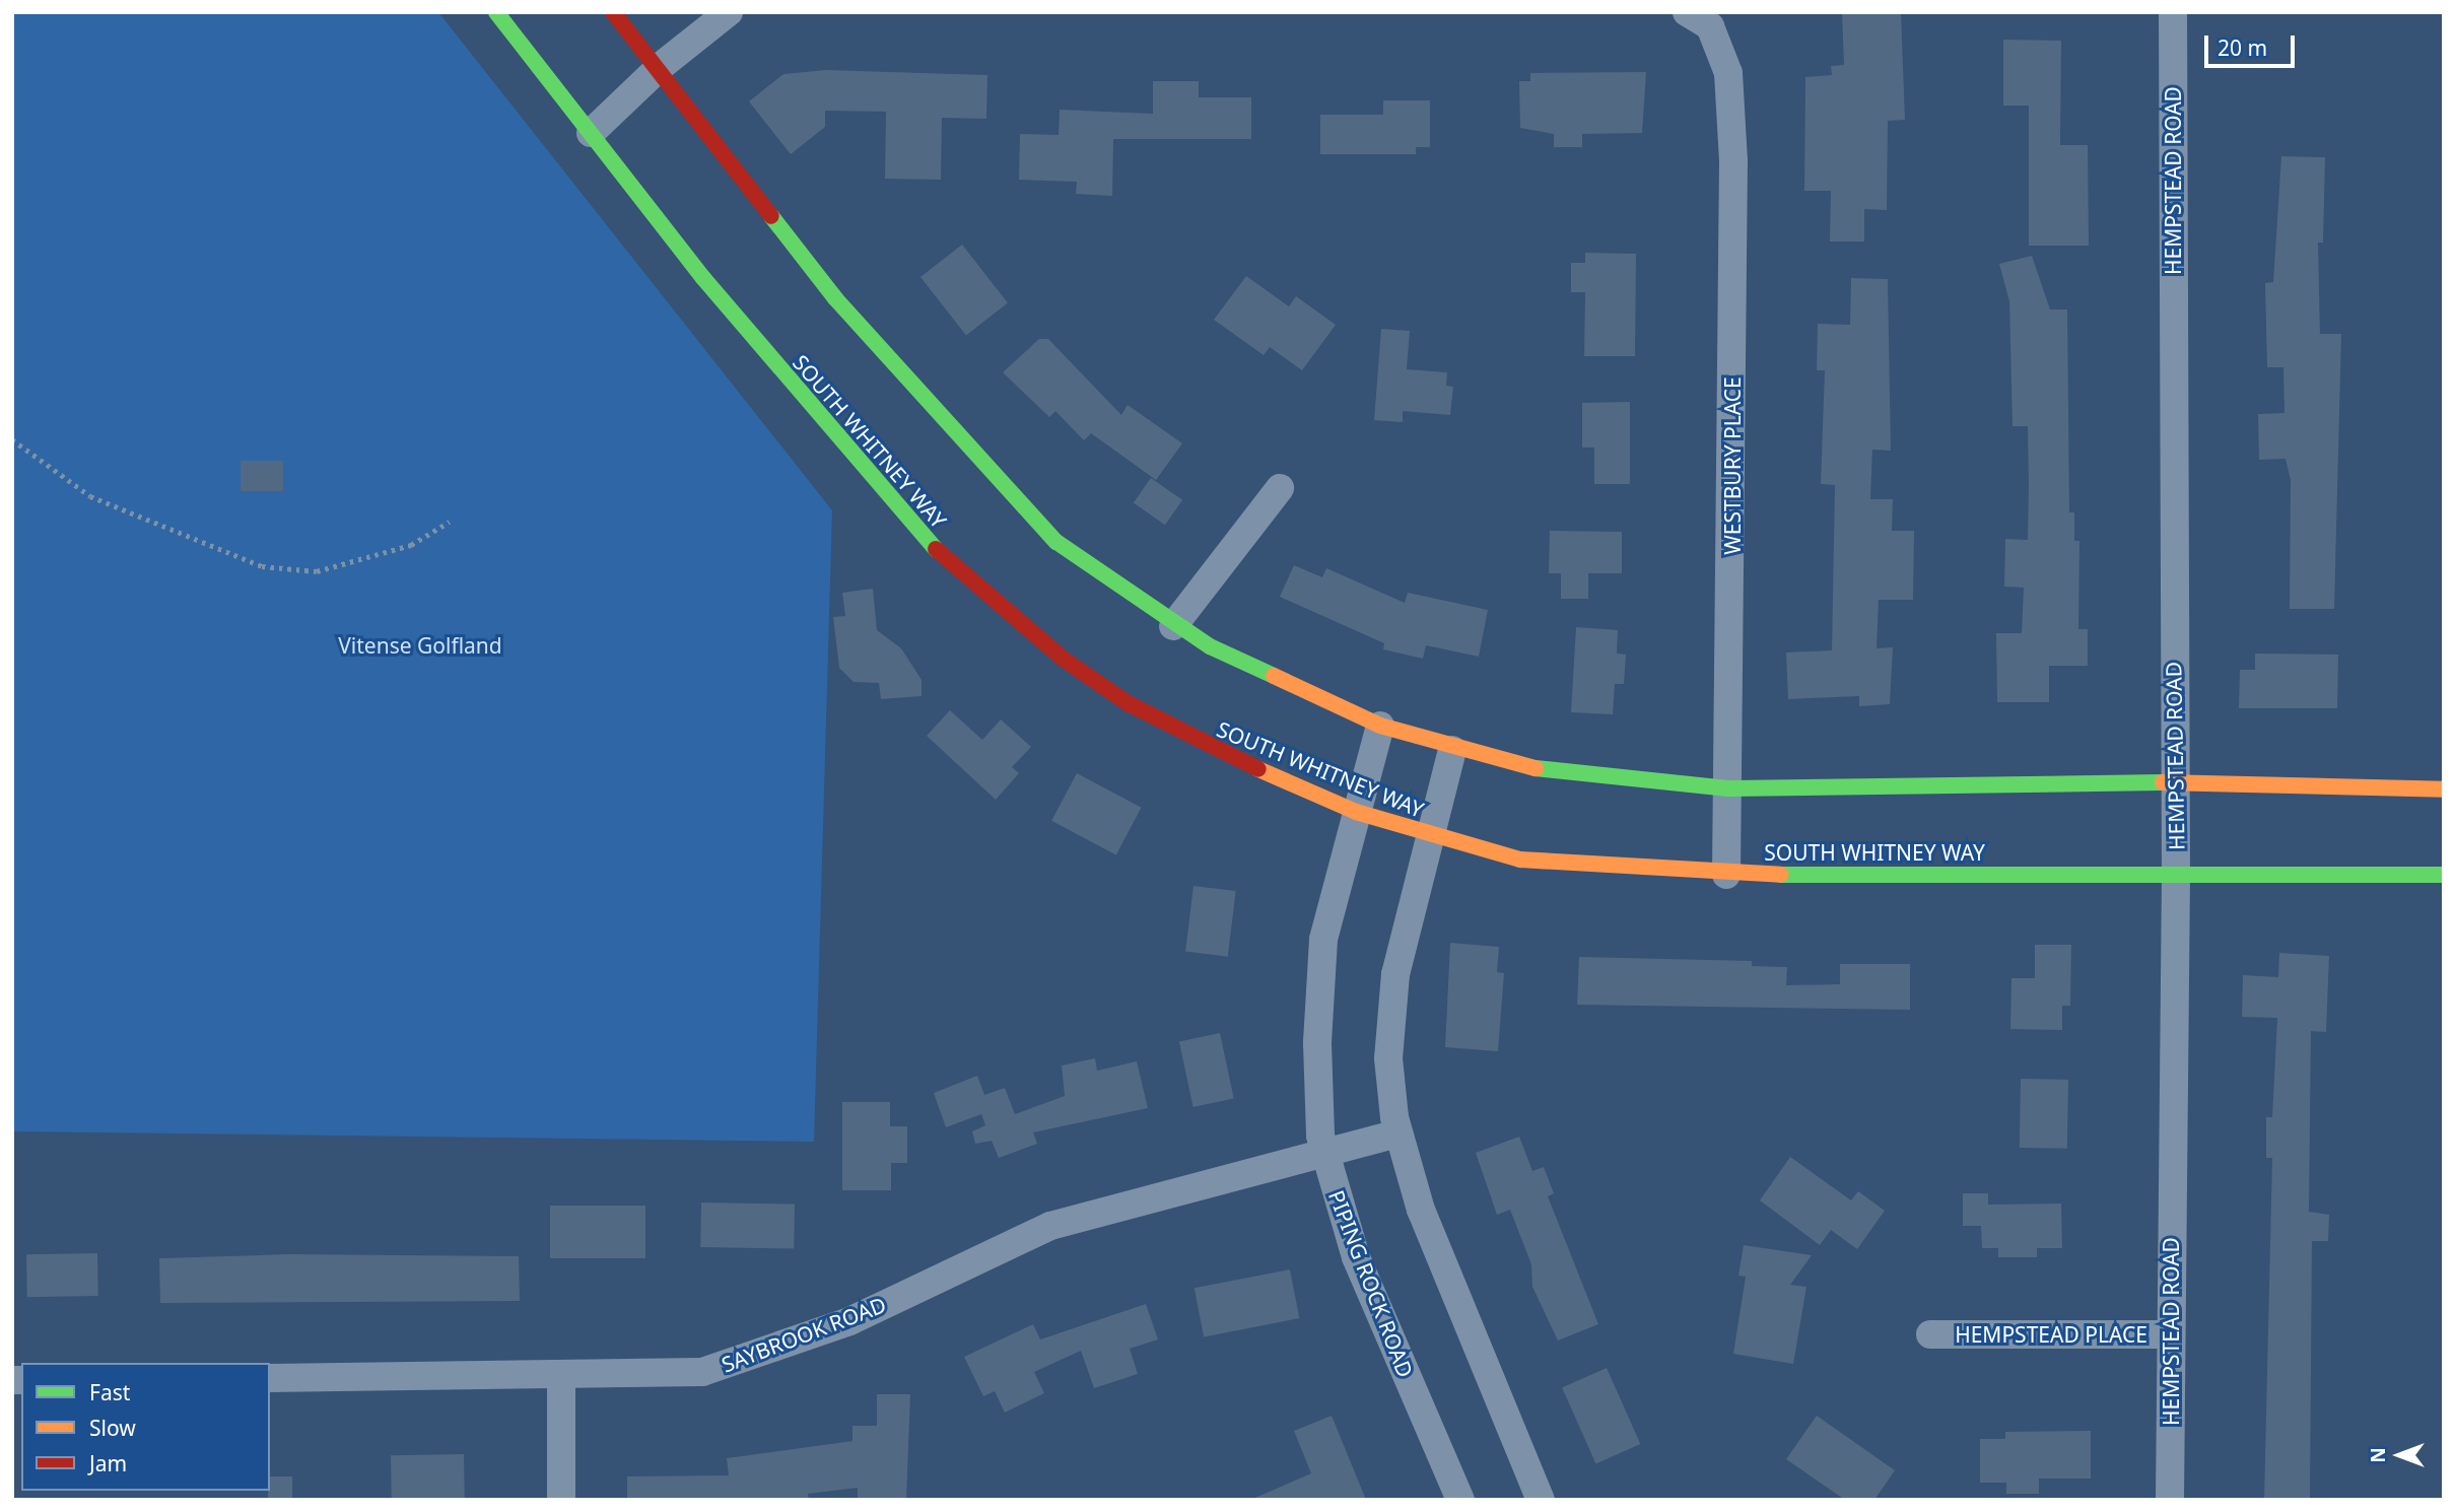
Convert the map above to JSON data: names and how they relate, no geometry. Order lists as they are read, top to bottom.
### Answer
{
  "streets": {
    "main road": ["SOUTH WHITNEY WAY"],
    "street": [
      "HEMPSTEAD ROAD",
      "WESTBURY PLACE",
      "PIPING ROCK ROAD",
      "SAYBROOK ROAD",
      "HEMPSTEAD PLACE"
    ]
  },
  "crossings": [
    ["HEMPSTEAD ROAD", "SOUTH WHITNEY WAY"],
    ["HEMPSTEAD ROAD", "HEMPSTEAD PLACE"],
    ["SOUTH WHITNEY WAY", "WESTBURY PLACE"],
    ["SOUTH WHITNEY WAY", "PIPING ROCK ROAD"],
    ["PIPING ROCK ROAD", "SAYBROOK ROAD"]
  ],
  "parks": ["Vitense Golfland"],
  "legend": ["Fast", "Slow", "Jam"],
  "scale_bar": "20 m",
  "north": "left"
}
